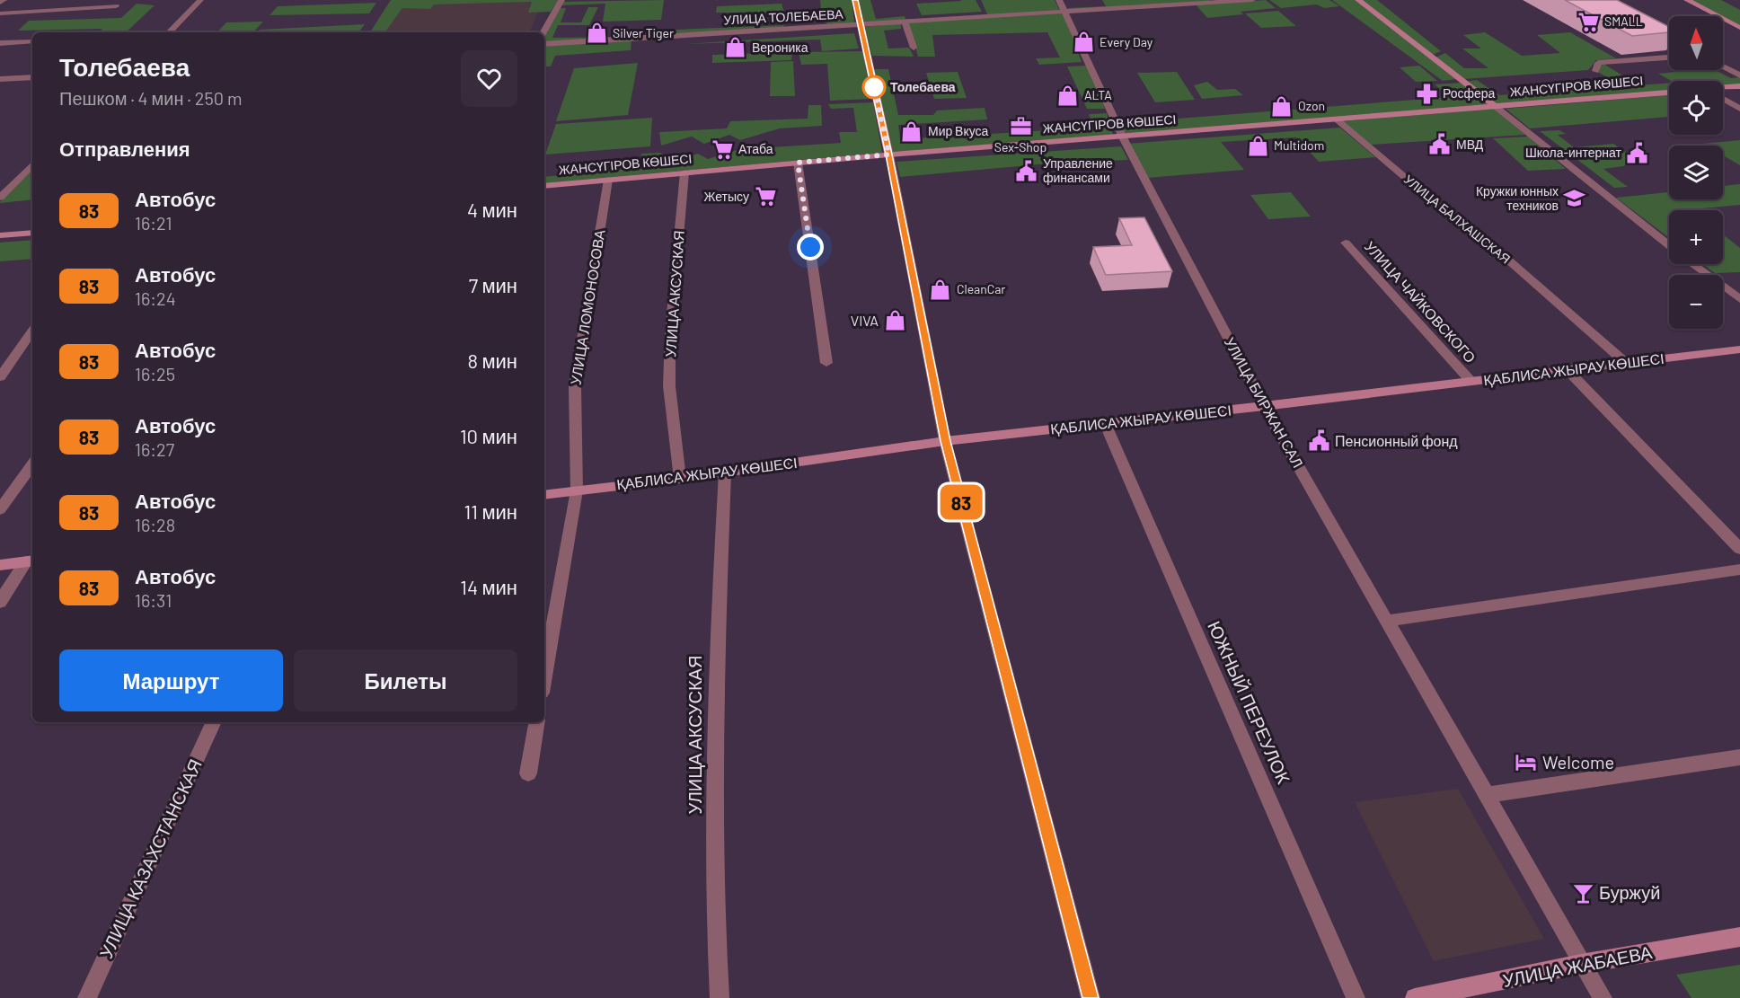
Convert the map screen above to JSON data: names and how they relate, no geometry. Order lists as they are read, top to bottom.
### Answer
{
  "streets": {
    "main road": ["ЖАНСҮГІРОВ КӨШЕСІ", "ҚАБЛИСА ЖЫРАУ КӨШЕСІ", "УЛИЦА ЖАБАЕВА"],
    "street": [
      "УЛИЦА ТОЛЕБАЕВА",
      "УЛИЦА БАЛХАШСКАЯ",
      "УЛИЦА АКСУСКАЯ",
      "УЛИЦА ЧАЙКОВСКОГО",
      "УЛИЦА ЛОМОНОСОВА",
      "УЛИЦА БИРЖАН САЛ",
      "ЮЖНЫЙ ПЕРЕУЛОК",
      "УЛИЦА КАЗАХСТАНСКАЯ"
    ]
  },
  "crossings": [
    ["УЛИЦА ТОЛЕБАЕВА", "УЛИЦА БИРЖАН САЛ"],
    ["ЖАНСҮГІРОВ КӨШЕСІ", "УЛИЦА БАЛХАШСКАЯ"],
    ["ЖАНСҮГІРОВ КӨШЕСІ", "УЛИЦА АКСУСКАЯ"],
    ["ЖАНСҮГІРОВ КӨШЕСІ", "УЛИЦА ЛОМОНОСОВА"],
    ["ЖАНСҮГІРОВ КӨШЕСІ", "УЛИЦА БИРЖАН САЛ"],
    ["УЛИЦА БАЛХАШСКАЯ", "ҚАБЛИСА ЖЫРАУ КӨШЕСІ"],
    ["УЛИЦА АКСУСКАЯ", "ҚАБЛИСА ЖЫРАУ КӨШЕСІ"],
    ["УЛИЦА ЧАЙКОВСКОГО", "ҚАБЛИСА ЖЫРАУ КӨШЕСІ"],
    ["УЛИЦА ЛОМОНОСОВА", "ҚАБЛИСА ЖЫРАУ КӨШЕСІ"],
    ["ҚАБЛИСА ЖЫРАУ КӨШЕСІ", "УЛИЦА БИРЖАН САЛ"],
    ["ҚАБЛИСА ЖЫРАУ КӨШЕСІ", "ЮЖНЫЙ ПЕРЕУЛОК"],
    ["УЛИЦА БИРЖАН САЛ", "УЛИЦА ЖАБАЕВА"]
  ],
  "places": {
    "supermarket": ["SMALL", "Атаба", "Жетысу"],
    "shop": [
      "Silver Tiger",
      "Every Day",
      "Вероника",
      "ALTA",
      "Ozon",
      "Мир Вкуса",
      "Multidom",
      "CleanCar",
      "VIVA"
    ],
    "other": ["Толебаева"],
    "pharmacy": ["Росфера"],
    "office": ["Sex-Shop"],
    "public building": [
      "МВД",
      "Школа-интернат",
      "Управление финансами",
      "Пенсионный фонд"
    ],
    "school or university": ["Кружки юнных техников"],
    "hotel": ["Welcome"],
    "bar": ["Буржуй"]
  },
  "lines": ["bus line 83"],
  "north": "top",
  "page": {
    "on_map": "83",
    "map_buttons": ["+", "−"],
    "heading": [
      ["Толебаева", "Пешком · 4 мин · 250 m"],
      "Отправления"
    ],
    "list": [
      {
        "mark": "83",
        "name": "Автобус",
        "note": "16:21",
        "value": "4 мин"
      },
      {
        "mark": "83",
        "name": "Автобус",
        "note": "16:24",
        "value": "7 мин"
      },
      {
        "mark": "83",
        "name": "Автобус",
        "note": "16:25",
        "value": "8 мин"
      },
      {
        "mark": "83",
        "name": "Автобус",
        "note": "16:27",
        "value": "10 мин"
      },
      {
        "mark": "83",
        "name": "Автобус",
        "note": "16:28",
        "value": "11 мин"
      },
      {
        "mark": "83",
        "name": "Автобус",
        "note": "16:31",
        "value": "14 мин"
      }
    ],
    "buttons": ["Маршрут", "Билеты"]
  }
}
